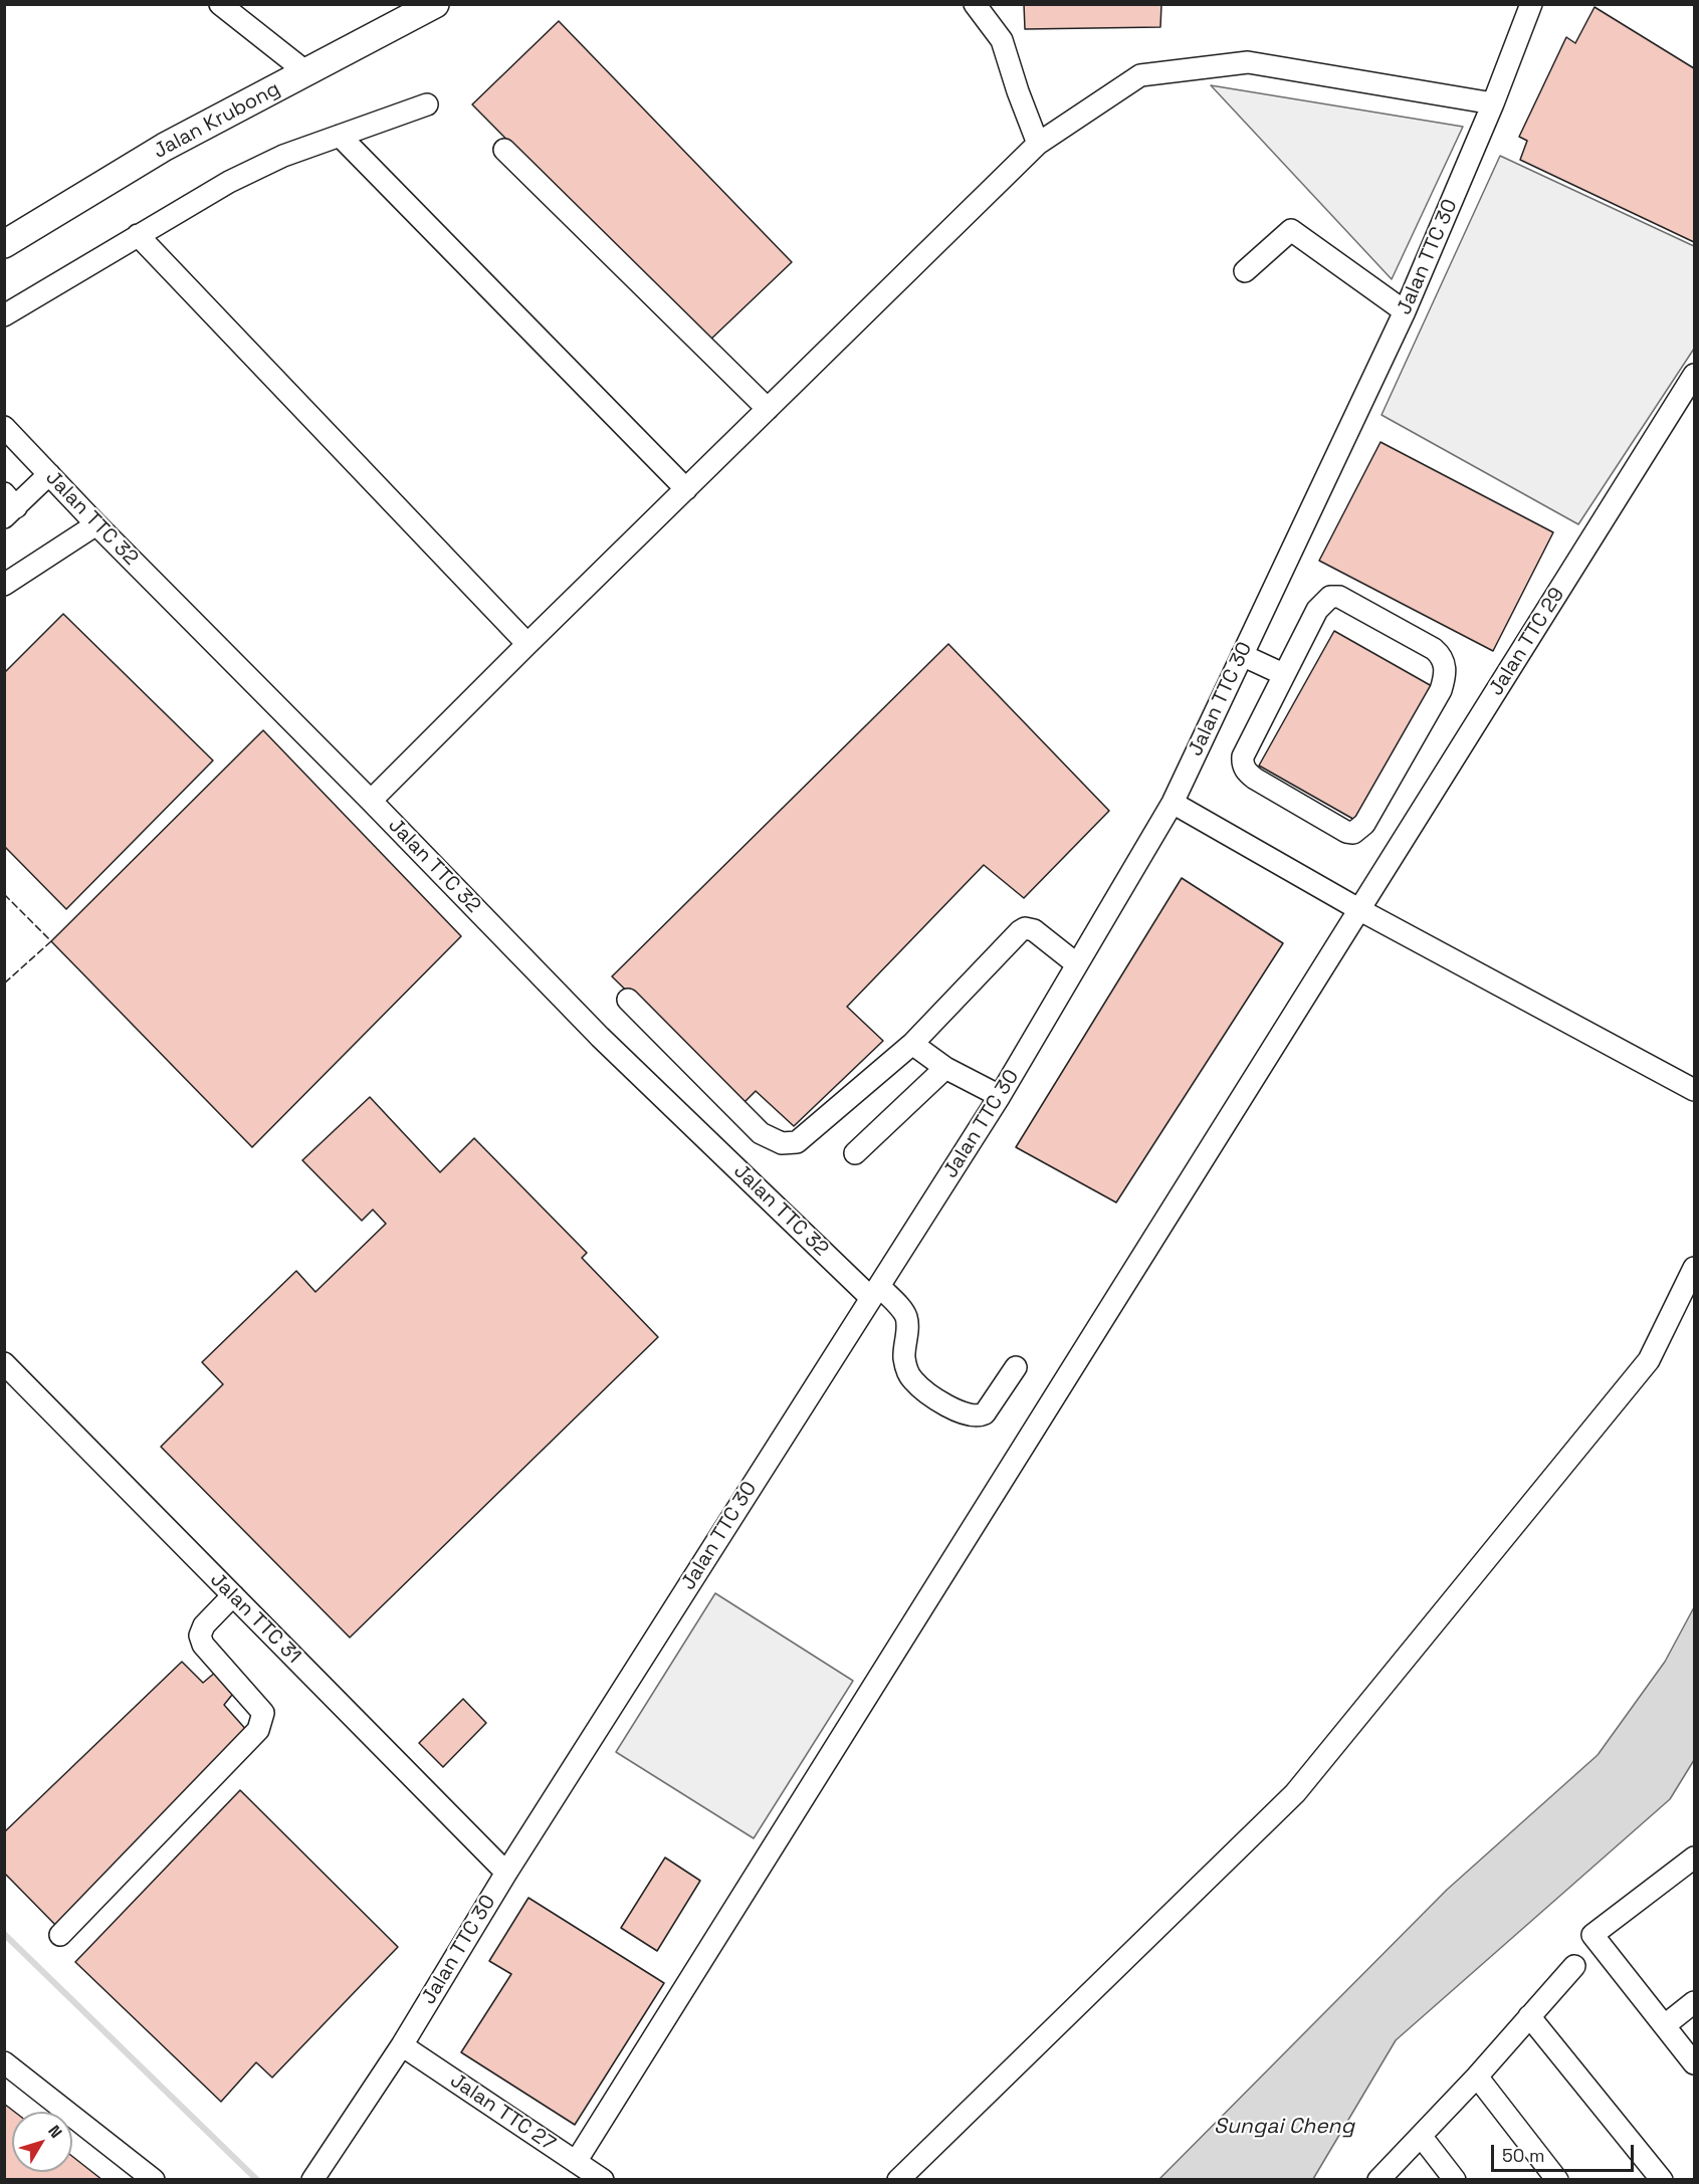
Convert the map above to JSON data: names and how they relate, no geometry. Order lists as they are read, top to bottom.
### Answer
{
  "streets": {
    "main road": ["Jalan Krubong"],
    "street": [
      "Jalan TTC 30",
      "Jalan TTC 32",
      "Jalan TTC 29",
      "Jalan TTC 31",
      "Jalan TTC 27"
    ]
  },
  "crossings": [
    ["Jalan TTC 30", "Jalan TTC 32"],
    ["Jalan TTC 30", "Jalan TTC 31"],
    ["Jalan TTC 30", "Jalan TTC 27"],
    ["Jalan TTC 29", "Jalan TTC 27"]
  ],
  "water": ["Sungai Cheng"],
  "scale_bar": "50 m",
  "north": "top right"
}
